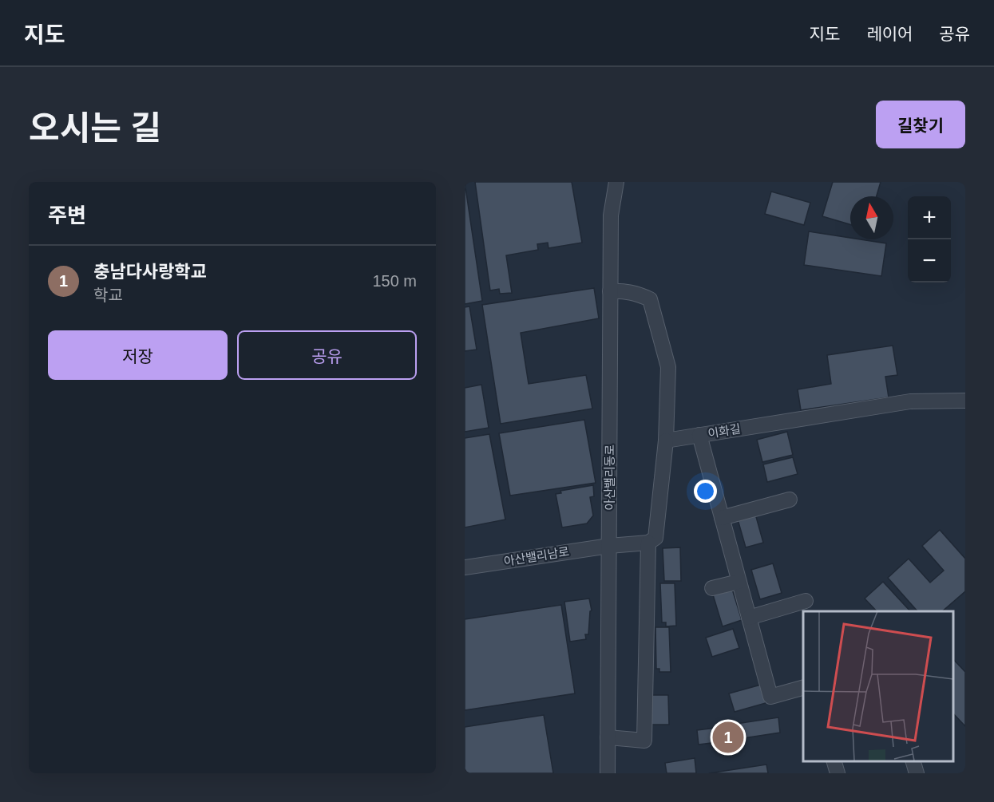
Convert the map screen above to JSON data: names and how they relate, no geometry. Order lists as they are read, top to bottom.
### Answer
{
  "streets": {
    "street": ["이화길", "아산밸리동로", "아산밸리남로"]
  },
  "crossings": [
    ["아산밸리동로", "아산밸리남로"]
  ],
  "north": "top",
  "page": {
    "header": "지도",
    "nav": ["지도", "레이어", "공유"],
    "title": "오시는 길",
    "buttons": [
      "길찾기",
      ["저장", "공유"]
    ],
    "heading": "주변",
    "map_buttons": ["+", "−"],
    "list": [
      {
        "mark": "1",
        "name": "충남다사랑학교",
        "note": "학교",
        "value": "150 m"
      }
    ],
    "pins": "1"
  }
}
